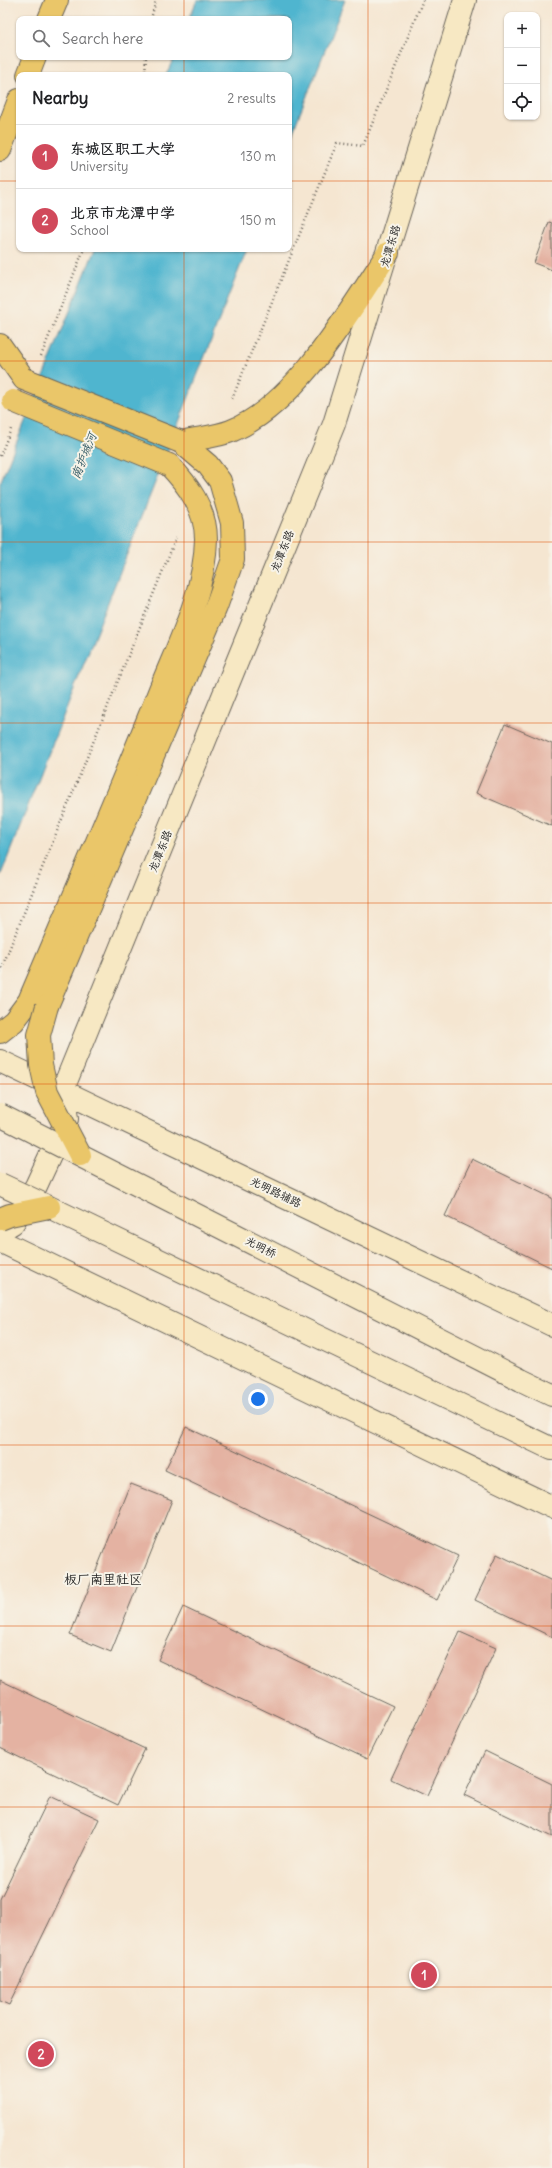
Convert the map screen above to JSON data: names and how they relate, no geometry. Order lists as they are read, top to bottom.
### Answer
{
  "streets": {
    "street": ["龙潭东路", "光明路辅路", "光明桥"]
  },
  "crossings": [
    ["龙潭东路", "光明路辅路"]
  ],
  "districts": ["板厂南里社区"],
  "water": ["南护城河"],
  "page": {
    "map_buttons": ["+", "−"],
    "search": "Search here",
    "heading": ["Nearby", "2 results"],
    "list": [
      {
        "mark": "1",
        "name": "东城区职工大学",
        "note": "University",
        "value": "130 m"
      },
      {
        "mark": "2",
        "name": "北京市龙潭中学",
        "note": "School",
        "value": "150 m"
      }
    ],
    "pins": ["1", "2"]
  }
}
